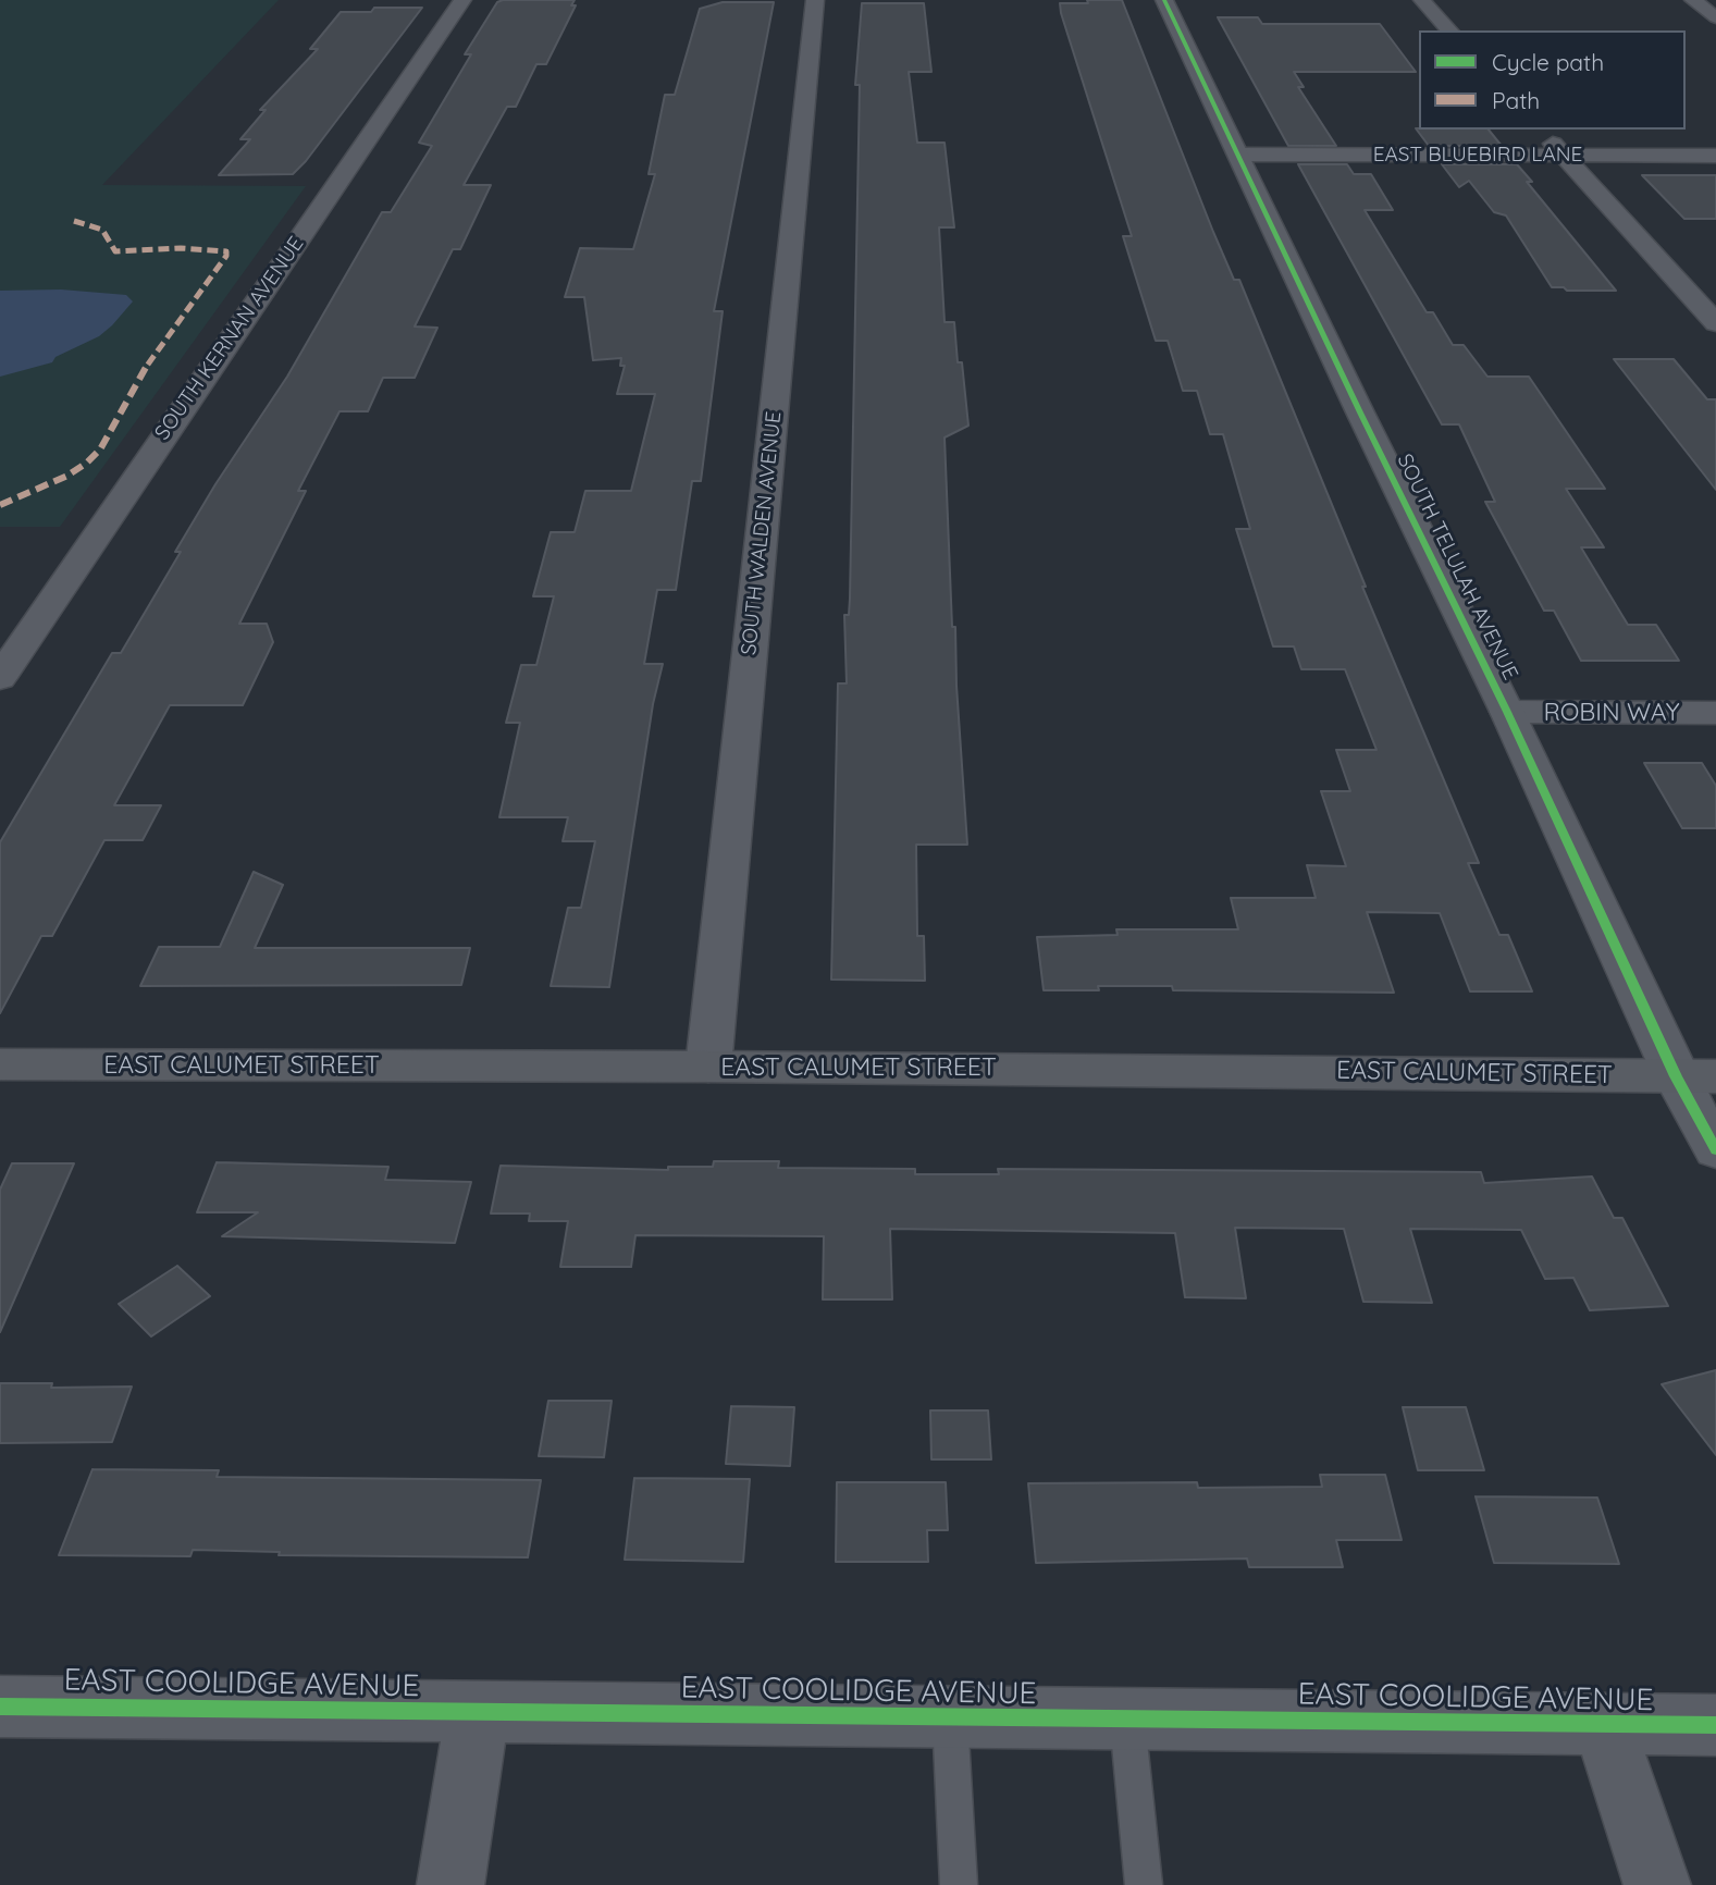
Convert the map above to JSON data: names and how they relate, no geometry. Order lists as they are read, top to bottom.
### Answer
{
  "streets": {
    "main road": ["EAST CALUMET STREET"],
    "street": [
      "EAST BLUEBIRD LANE",
      "SOUTH KERNAN AVENUE",
      "SOUTH WALDEN AVENUE",
      "SOUTH TELULAH AVENUE",
      "ROBIN WAY",
      "EAST COOLIDGE AVENUE"
    ]
  },
  "crossings": [
    ["EAST BLUEBIRD LANE", "SOUTH TELULAH AVENUE"],
    ["SOUTH WALDEN AVENUE", "EAST CALUMET STREET"],
    ["SOUTH TELULAH AVENUE", "ROBIN WAY"],
    ["SOUTH TELULAH AVENUE", "EAST CALUMET STREET"]
  ],
  "legend": ["Cycle path", "Path"]
}
